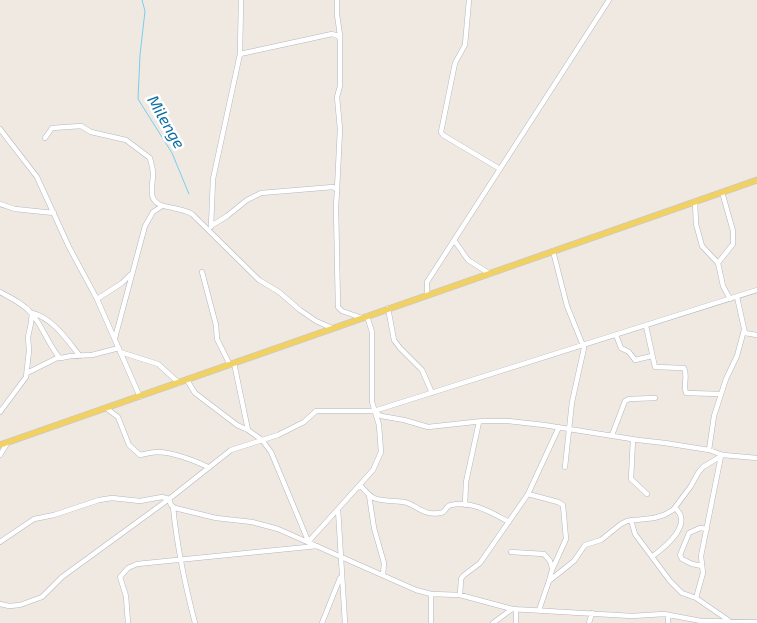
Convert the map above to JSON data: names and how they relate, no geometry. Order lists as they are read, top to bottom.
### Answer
{
  "water": ["Milenge"]
}
